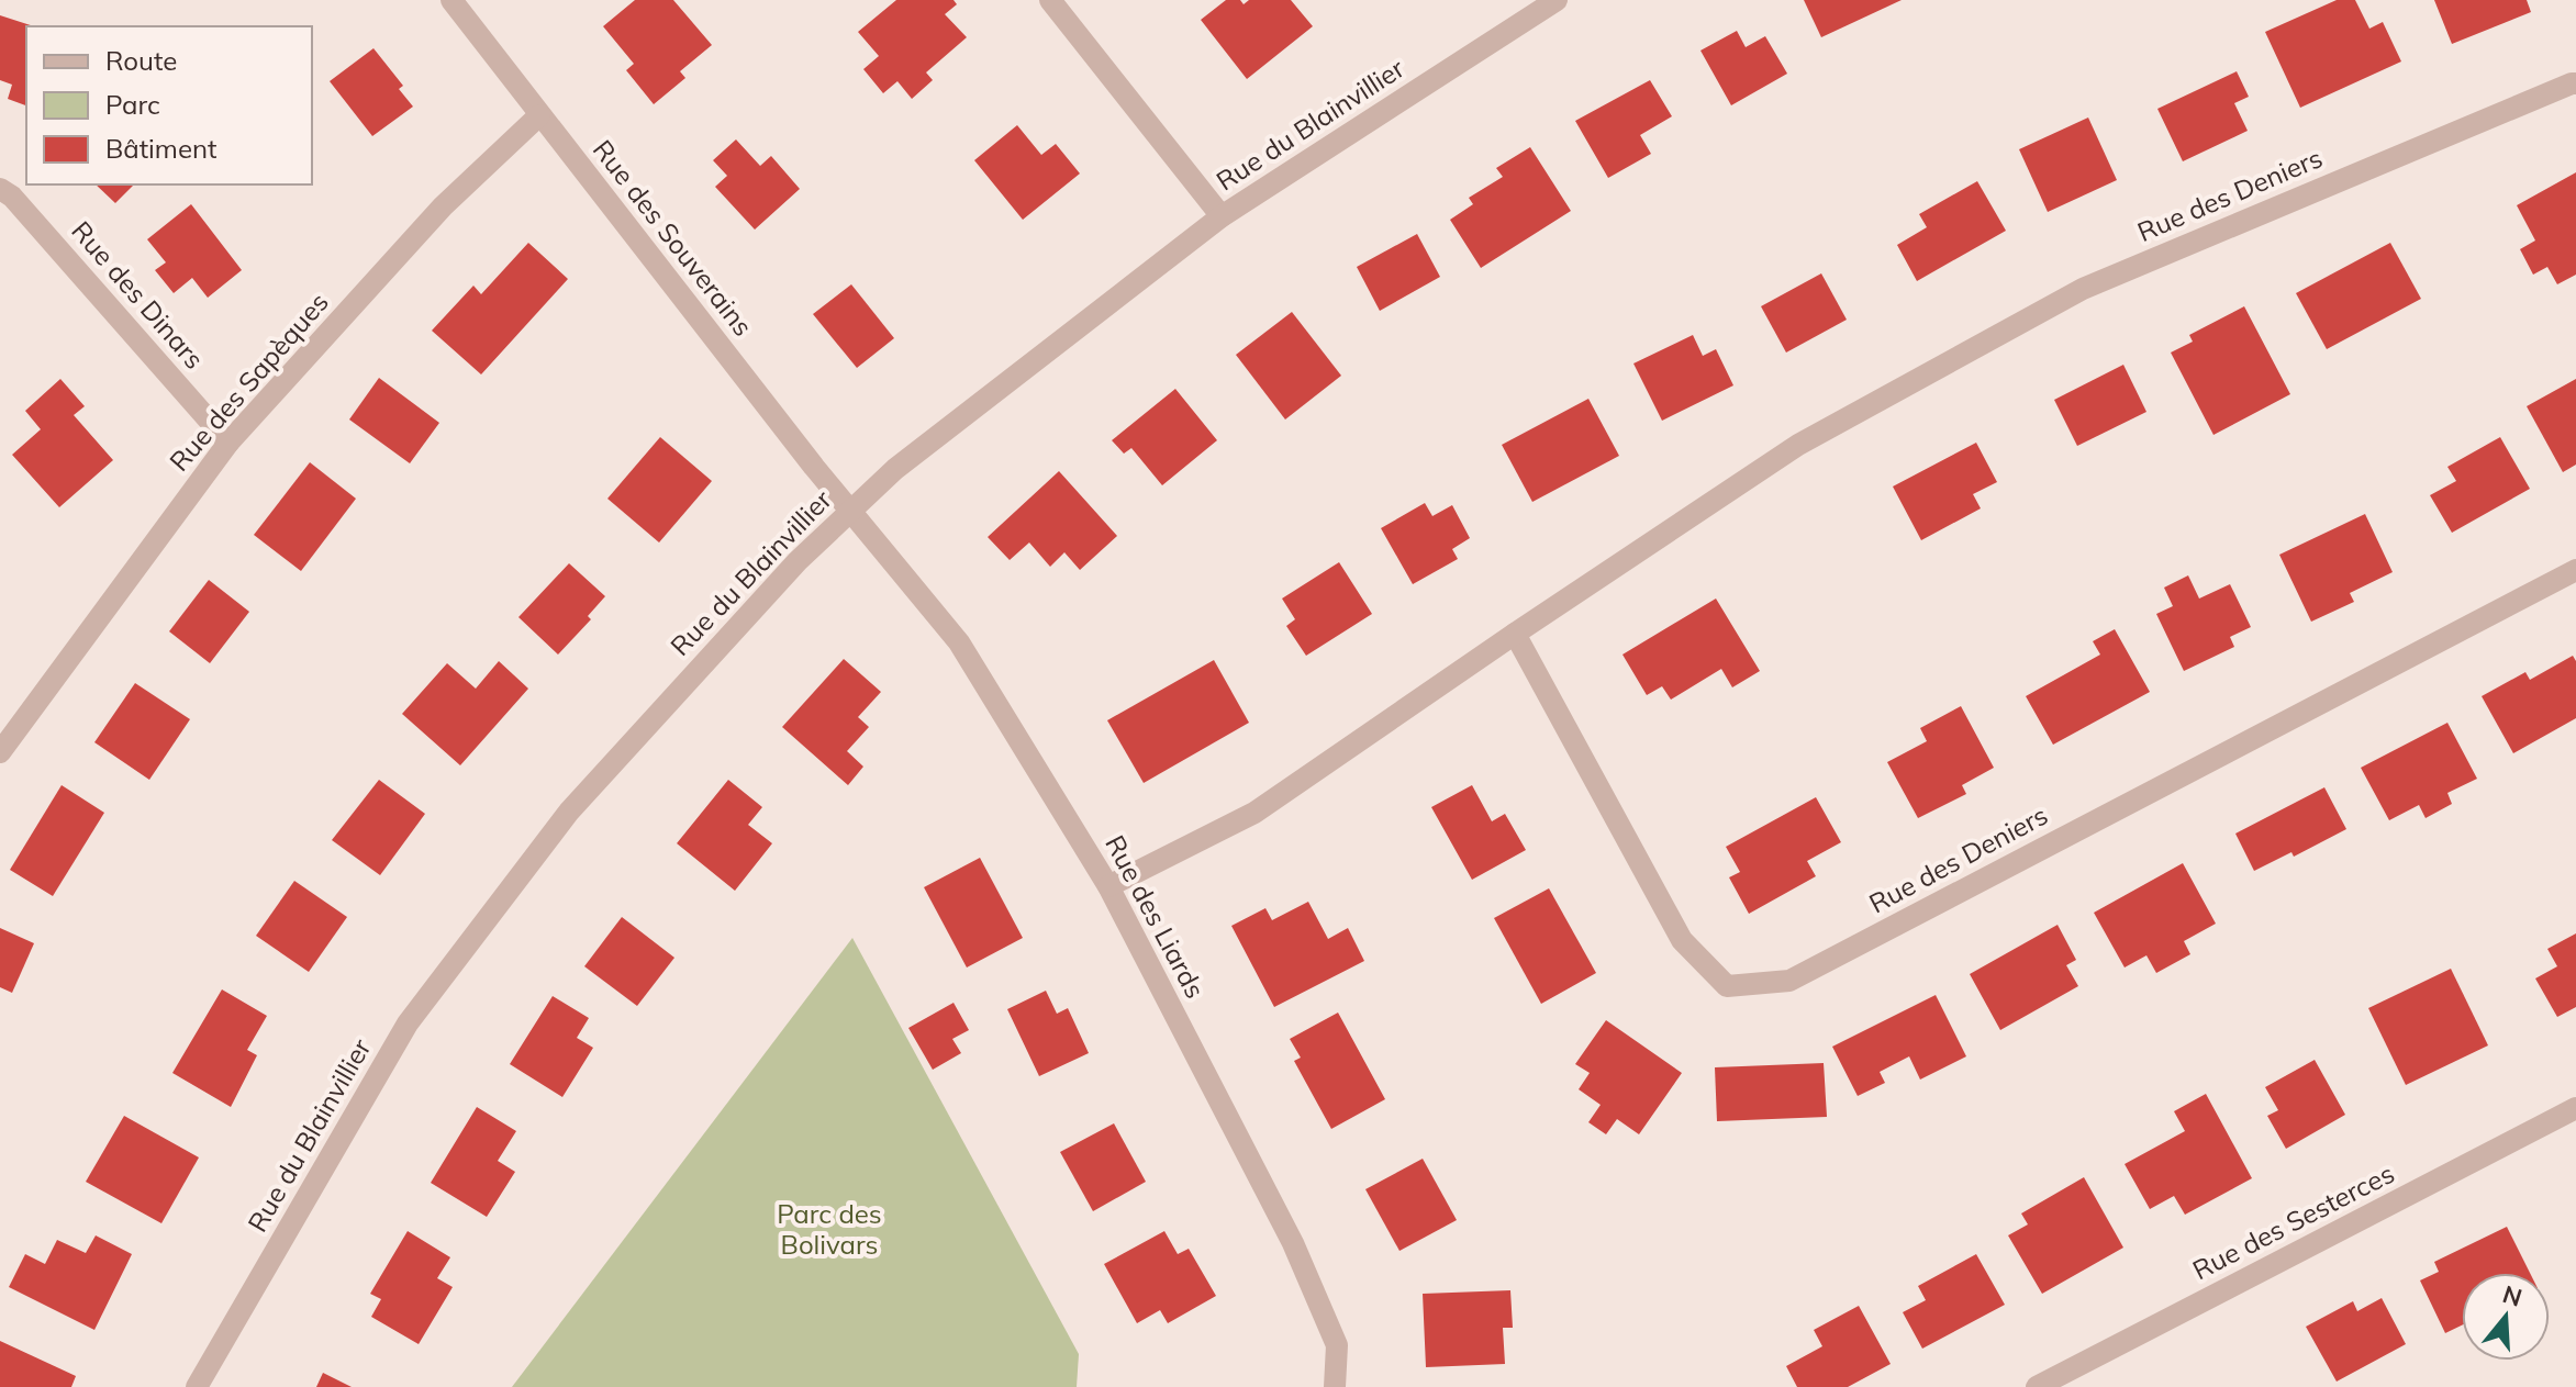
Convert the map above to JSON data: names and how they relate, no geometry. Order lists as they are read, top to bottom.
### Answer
{
  "streets": {
    "street": [
      "Rue du Blainvillier",
      "Rue des Deniers",
      "Rue des Souverains",
      "Rue des Dinars",
      "Rue des Sapèques",
      "Rue des Liards",
      "Rue des Sesterces"
    ]
  },
  "crossings": [
    ["Rue du Blainvillier", "Rue des Souverains"],
    ["Rue du Blainvillier", "Rue des Liards"],
    ["Rue des Deniers", "Rue des Liards"],
    ["Rue des Souverains", "Rue des Sapèques"],
    ["Rue des Souverains", "Rue des Liards"],
    ["Rue des Dinars", "Rue des Sapèques"]
  ],
  "parks": ["Parc des Bolivars"],
  "legend": ["Route", "Parc", "Bâtiment"],
  "north": "top"
}
